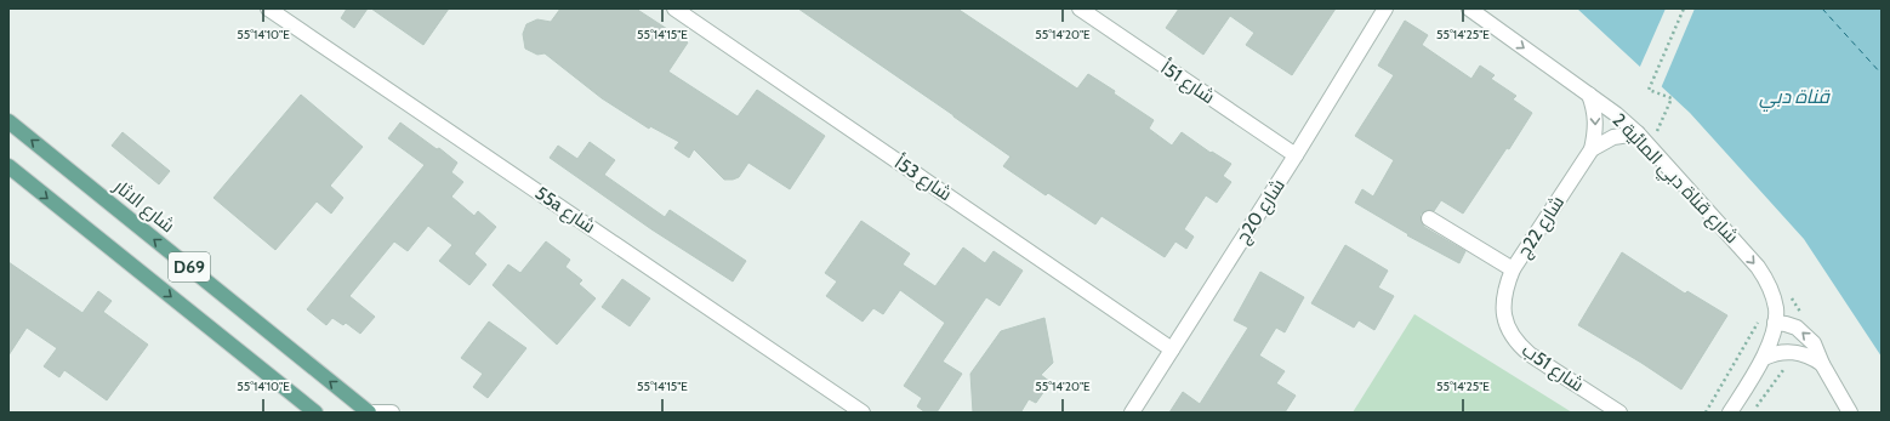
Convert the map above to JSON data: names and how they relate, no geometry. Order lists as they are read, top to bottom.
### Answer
{
  "streets": {
    "main road": ["شارع الاثار", "D69"],
    "street": [
      "شارع 51أ",
      "شارع 53أ",
      "شارع قناة دبي المائية 2",
      "55a شارع",
      "شارع 20ج",
      "شارع 22ج",
      "شارع 51ب"
    ]
  },
  "crossings": [
    ["شارع 51أ", "شارع 20ج"],
    ["شارع 53أ", "شارع 20ج"],
    ["شارع قناة دبي المائية 2", "شارع 22ج"],
    ["شارع 22ج", "شارع 51ب"]
  ],
  "one_way": ["شارع قناة دبي المائية 2"],
  "water": ["قناة دبي"],
  "coordinates": [
    "55°14'10\"E",
    "55°14'15\"E",
    "55°14'20\"E",
    "55°14'25\"E"
  ]
}
